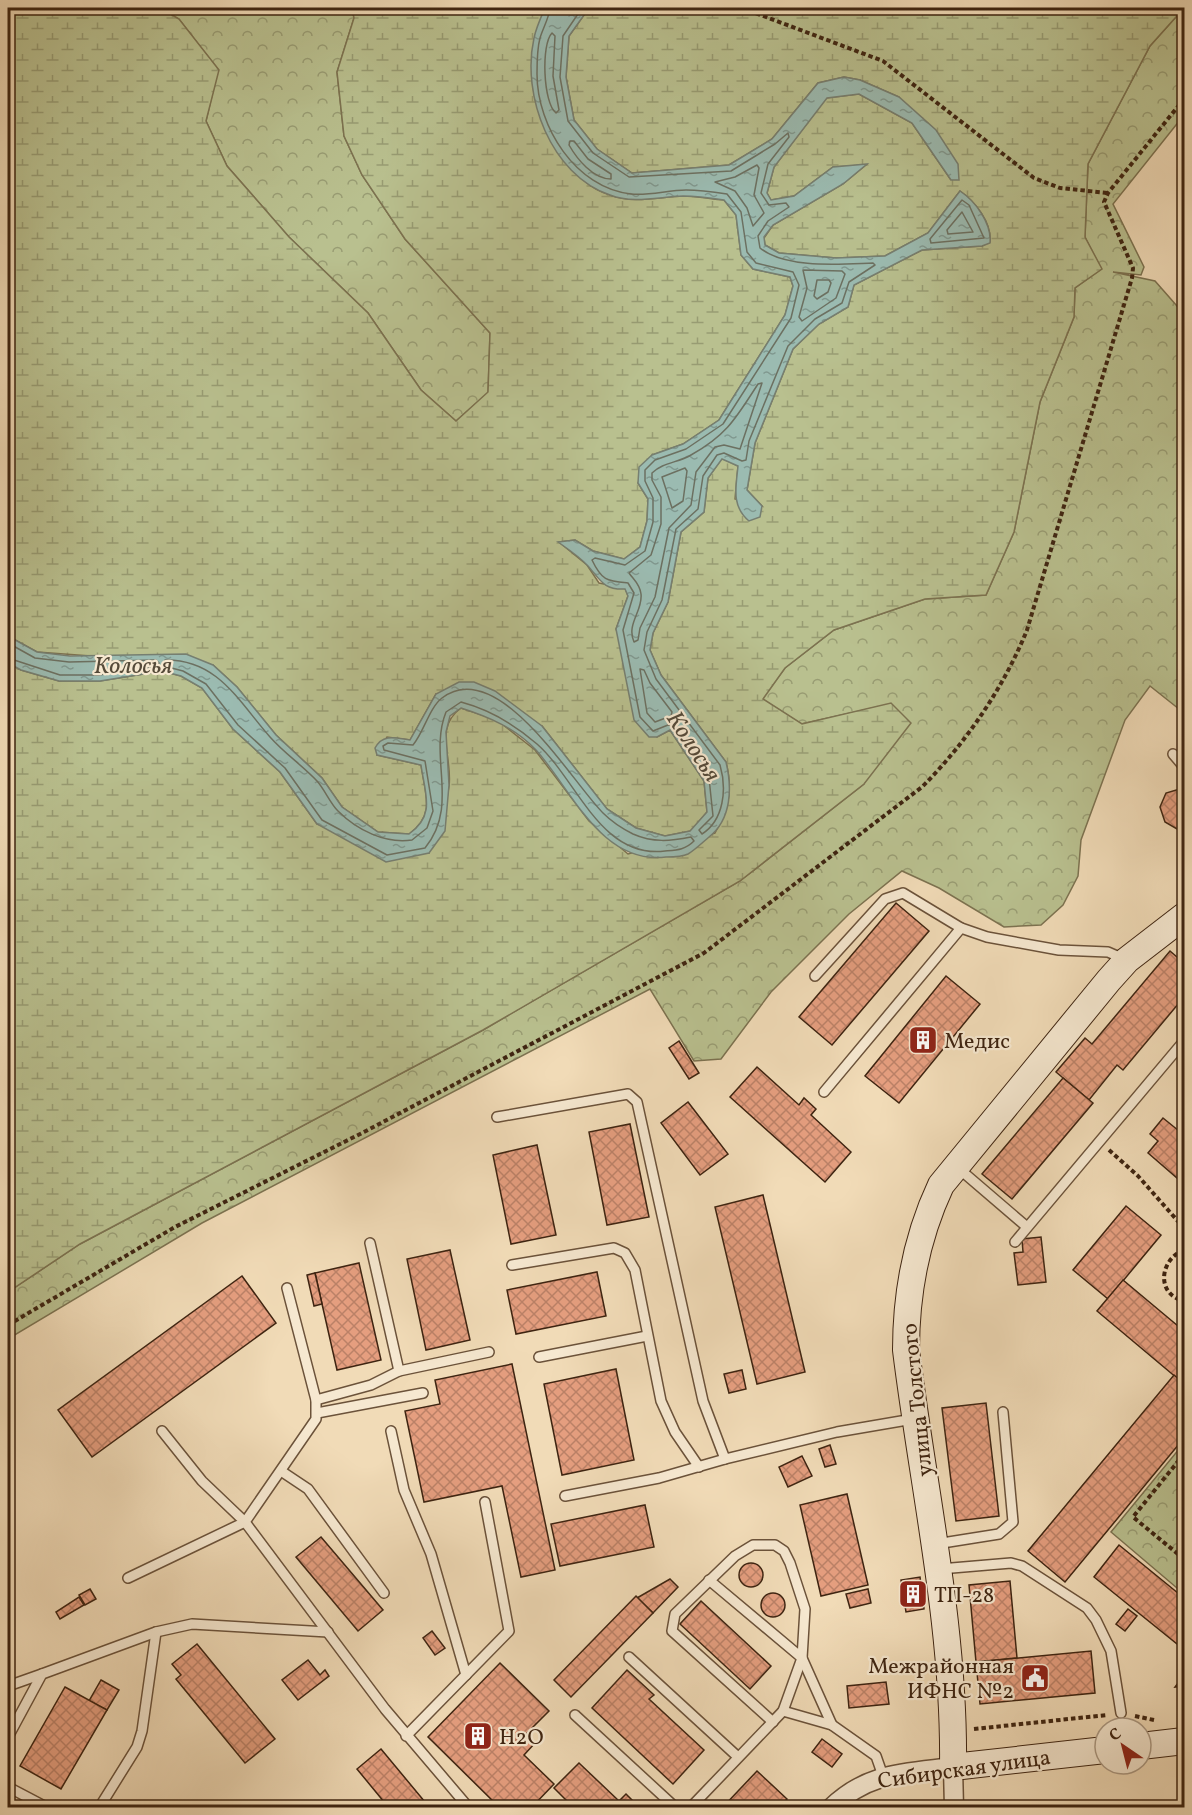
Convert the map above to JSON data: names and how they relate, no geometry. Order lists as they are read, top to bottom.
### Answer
{
  "streets": {
    "street": ["улица Толстого", "Сибирская улица"]
  },
  "crossings": [
    ["улица Толстого", "Сибирская улица"]
  ],
  "water": ["Колосья"],
  "places": {
    "building": ["Медис", "ТП-28", "Н2О"],
    "public building": ["Межрайонная ИФНС №2"]
  },
  "north": "top left"
}
